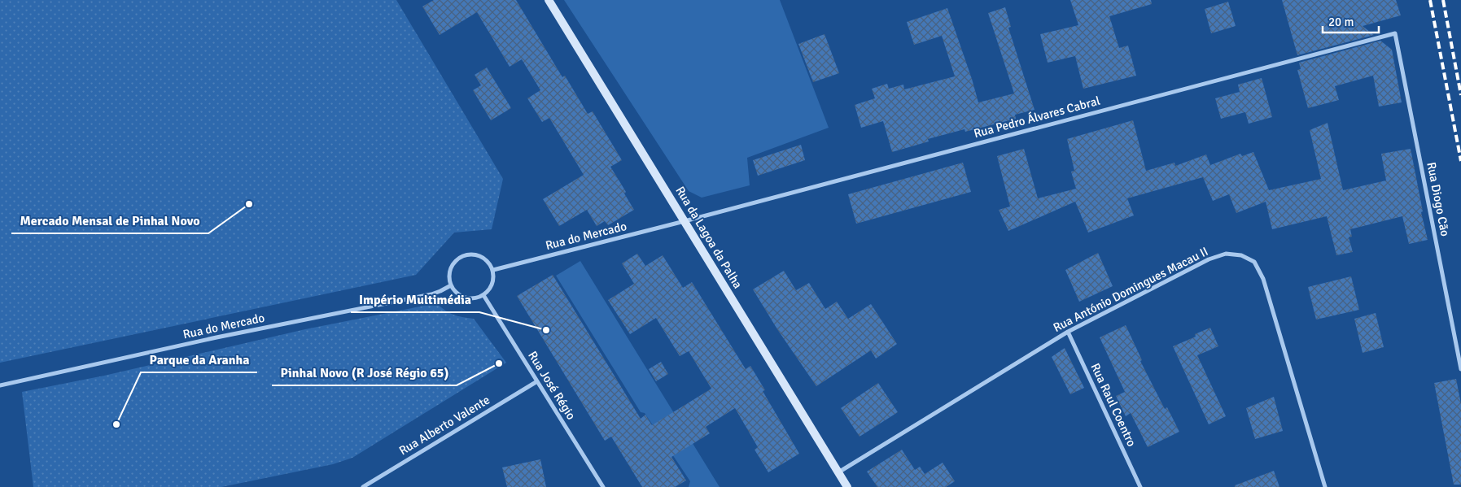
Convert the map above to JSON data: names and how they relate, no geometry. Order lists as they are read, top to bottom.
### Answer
{
  "streets": {
    "street": [
      "Rua Pedro Álvares Cabral",
      "Rua Diogo Cão",
      "Rua do Mercado",
      "Rua da Lagoa da Palha",
      "Rua António Domingues Macau II",
      "Rua José Régio",
      "Rua Raul Coentro",
      "Rua Alberto Valente"
    ]
  },
  "crossings": [
    ["Rua Pedro Álvares Cabral", "Rua Diogo Cão"],
    ["Rua Pedro Álvares Cabral", "Rua do Mercado"],
    ["Rua Pedro Álvares Cabral", "Rua da Lagoa da Palha"],
    ["Rua do Mercado", "Rua da Lagoa da Palha"],
    ["Rua do Mercado", "Rua José Régio"],
    ["Rua da Lagoa da Palha", "Rua António Domingues Macau II"],
    ["Rua António Domingues Macau II", "Rua Raul Coentro"],
    ["Rua José Régio", "Rua Alberto Valente"]
  ],
  "places": [
    "Mercado Mensal de Pinhal Novo",
    "Império Multimédia",
    "Pinhal Novo (R José Régio 65)",
    "Parque da Aranha"
  ],
  "scale_bar": "20 m"
}
